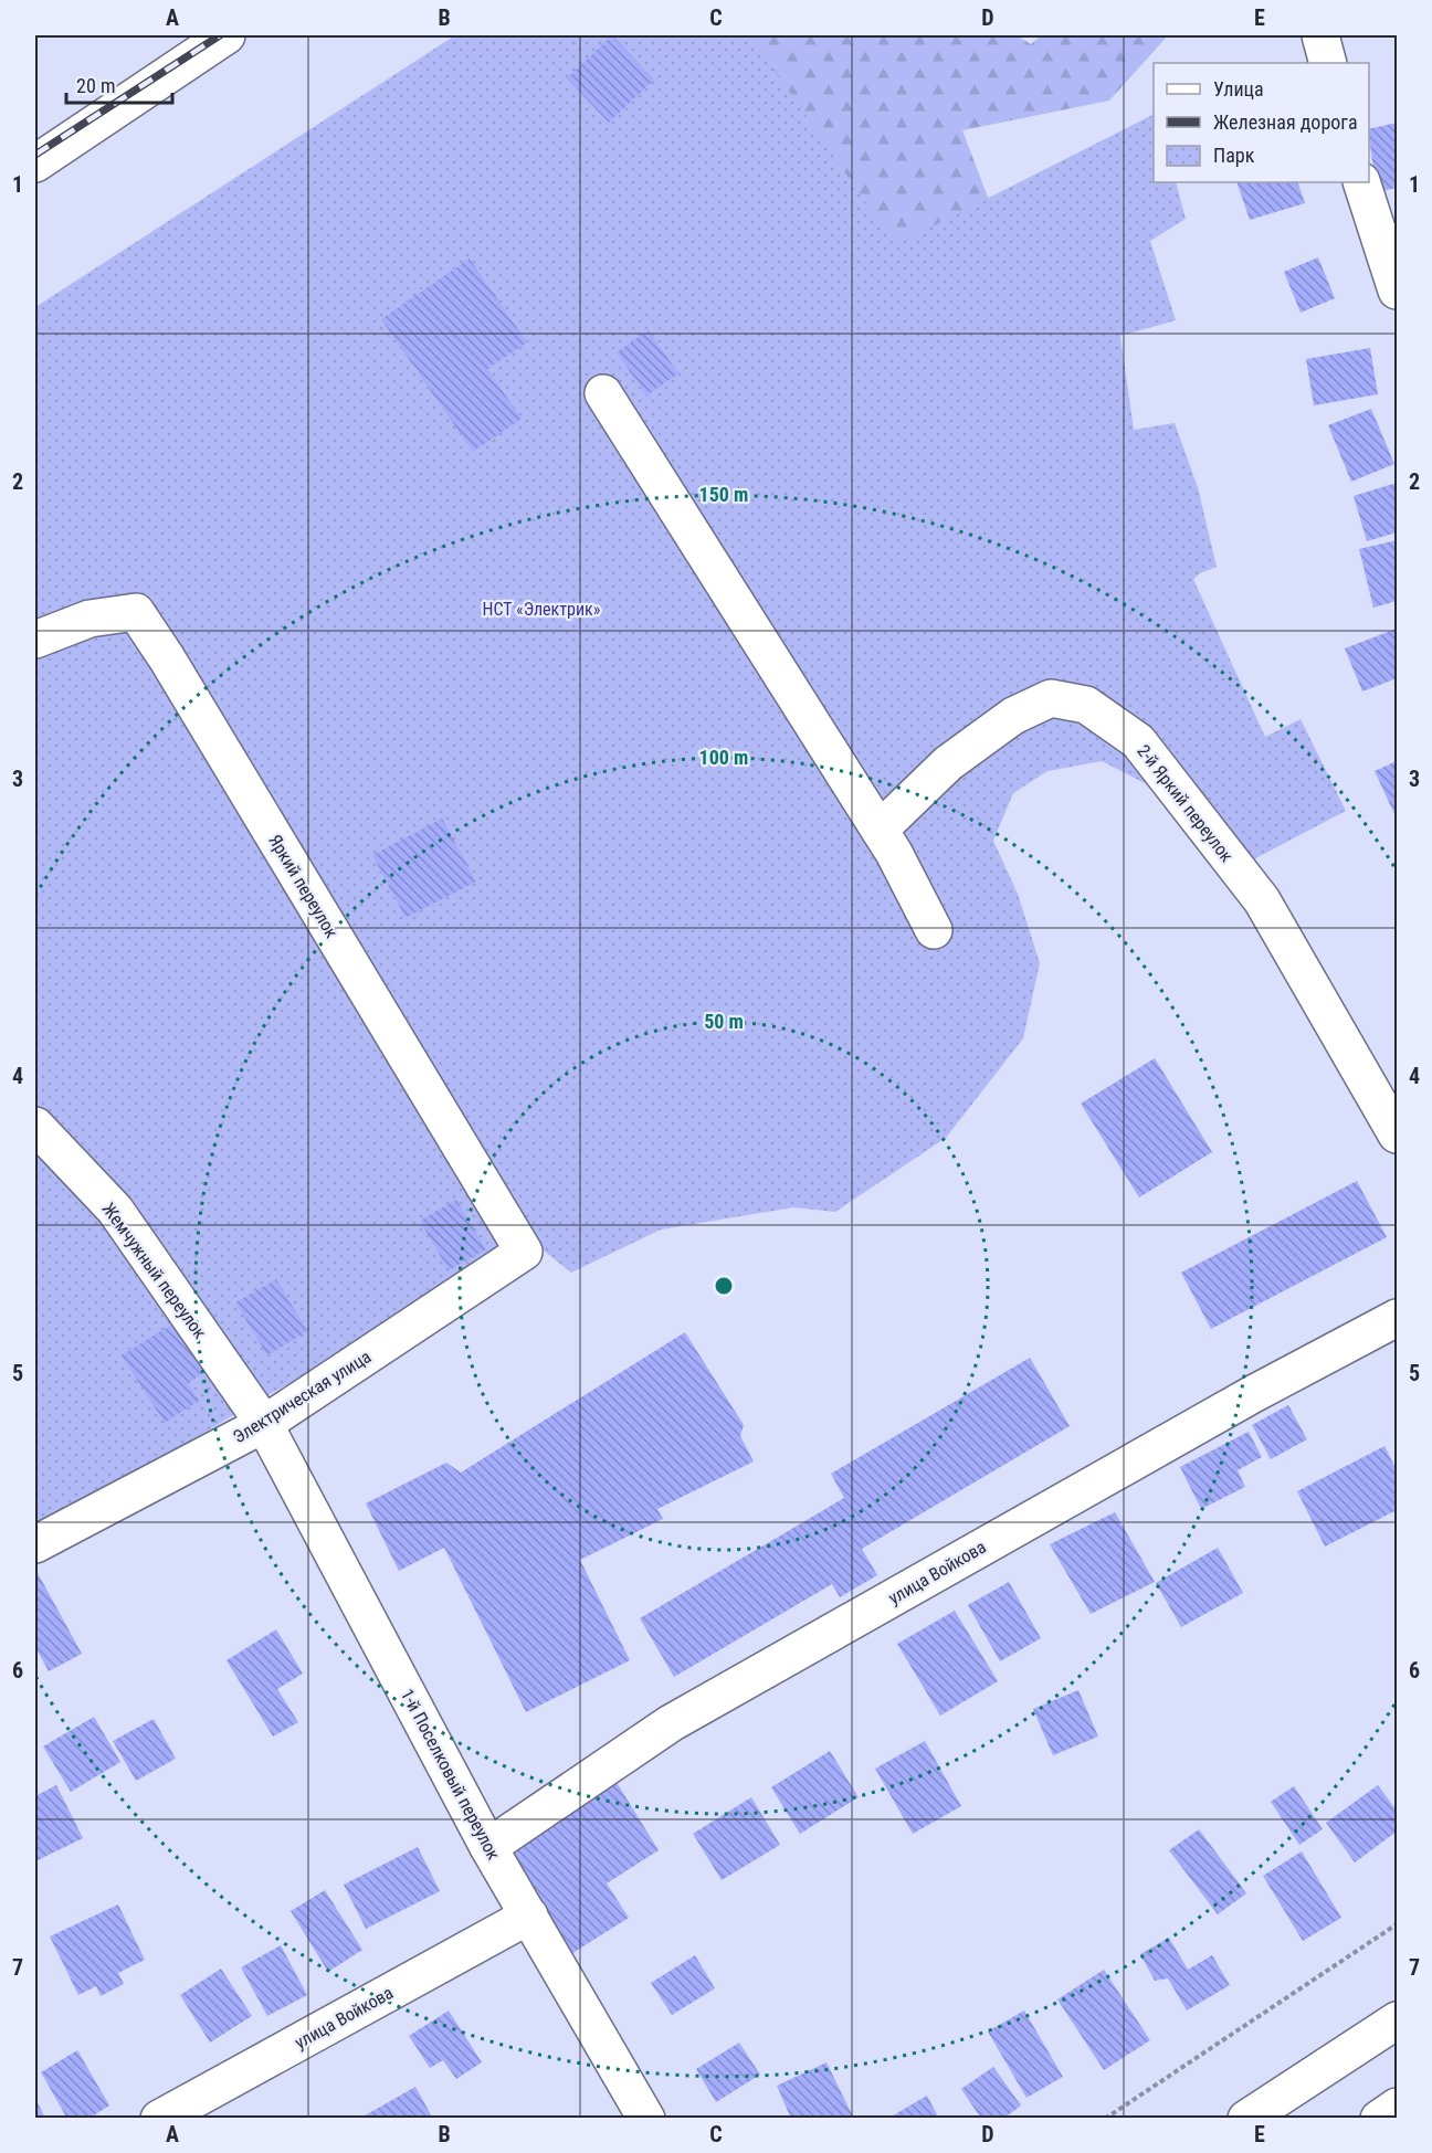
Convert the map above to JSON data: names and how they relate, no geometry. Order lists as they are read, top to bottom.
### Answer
{
  "streets": {
    "street": [
      "2-й Яркий переулок",
      "Яркий переулок",
      "Жемчужный переулок",
      "Электрическая улица",
      "улица Войкова",
      "1-й Поселковый переулок"
    ]
  },
  "crossings": [
    ["Яркий переулок", "Электрическая улица"],
    ["Жемчужный переулок", "Электрическая улица"],
    ["Жемчужный переулок", "1-й Поселковый переулок"],
    ["Электрическая улица", "1-й Поселковый переулок"],
    ["улица Войкова", "1-й Поселковый переулок"]
  ],
  "parks": ["НСТ «Электрик»"],
  "legend": ["Улица", "Железная дорога", "Парк"],
  "scale_bar": "20 m",
  "grid": {
    "columns": [
      "A",
      "B",
      "C",
      "D",
      "E"
    ],
    "rows": [
      "1",
      "2",
      "3",
      "4",
      "5",
      "6",
      "7"
    ]
  },
  "rings": ["150 m", "100 m", "50 m"]
}
